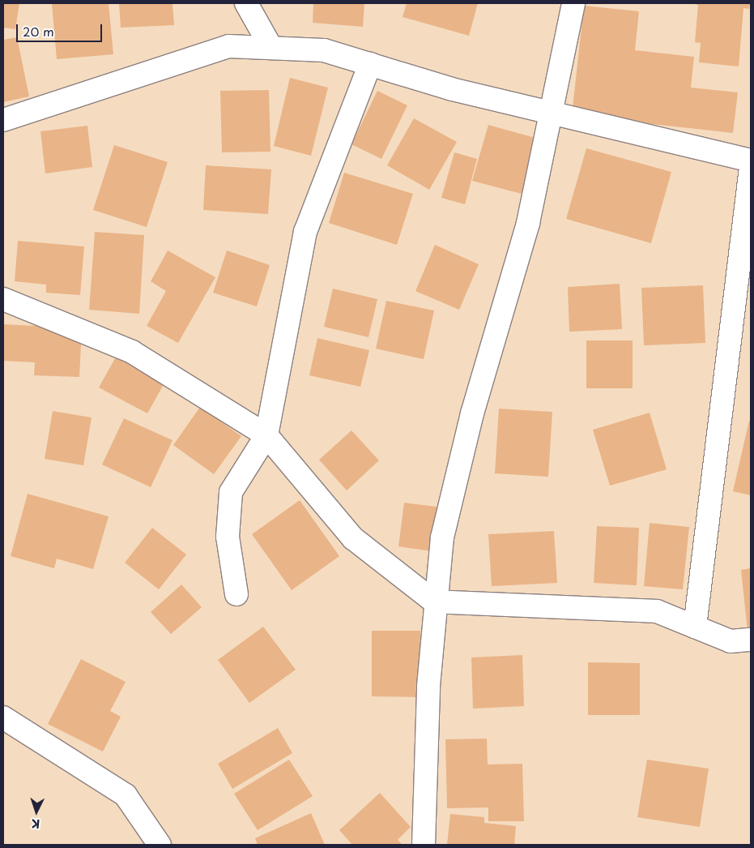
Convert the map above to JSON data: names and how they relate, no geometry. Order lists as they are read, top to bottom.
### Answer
{
  "scale_bar": "20 m",
  "north": "bottom"
}
